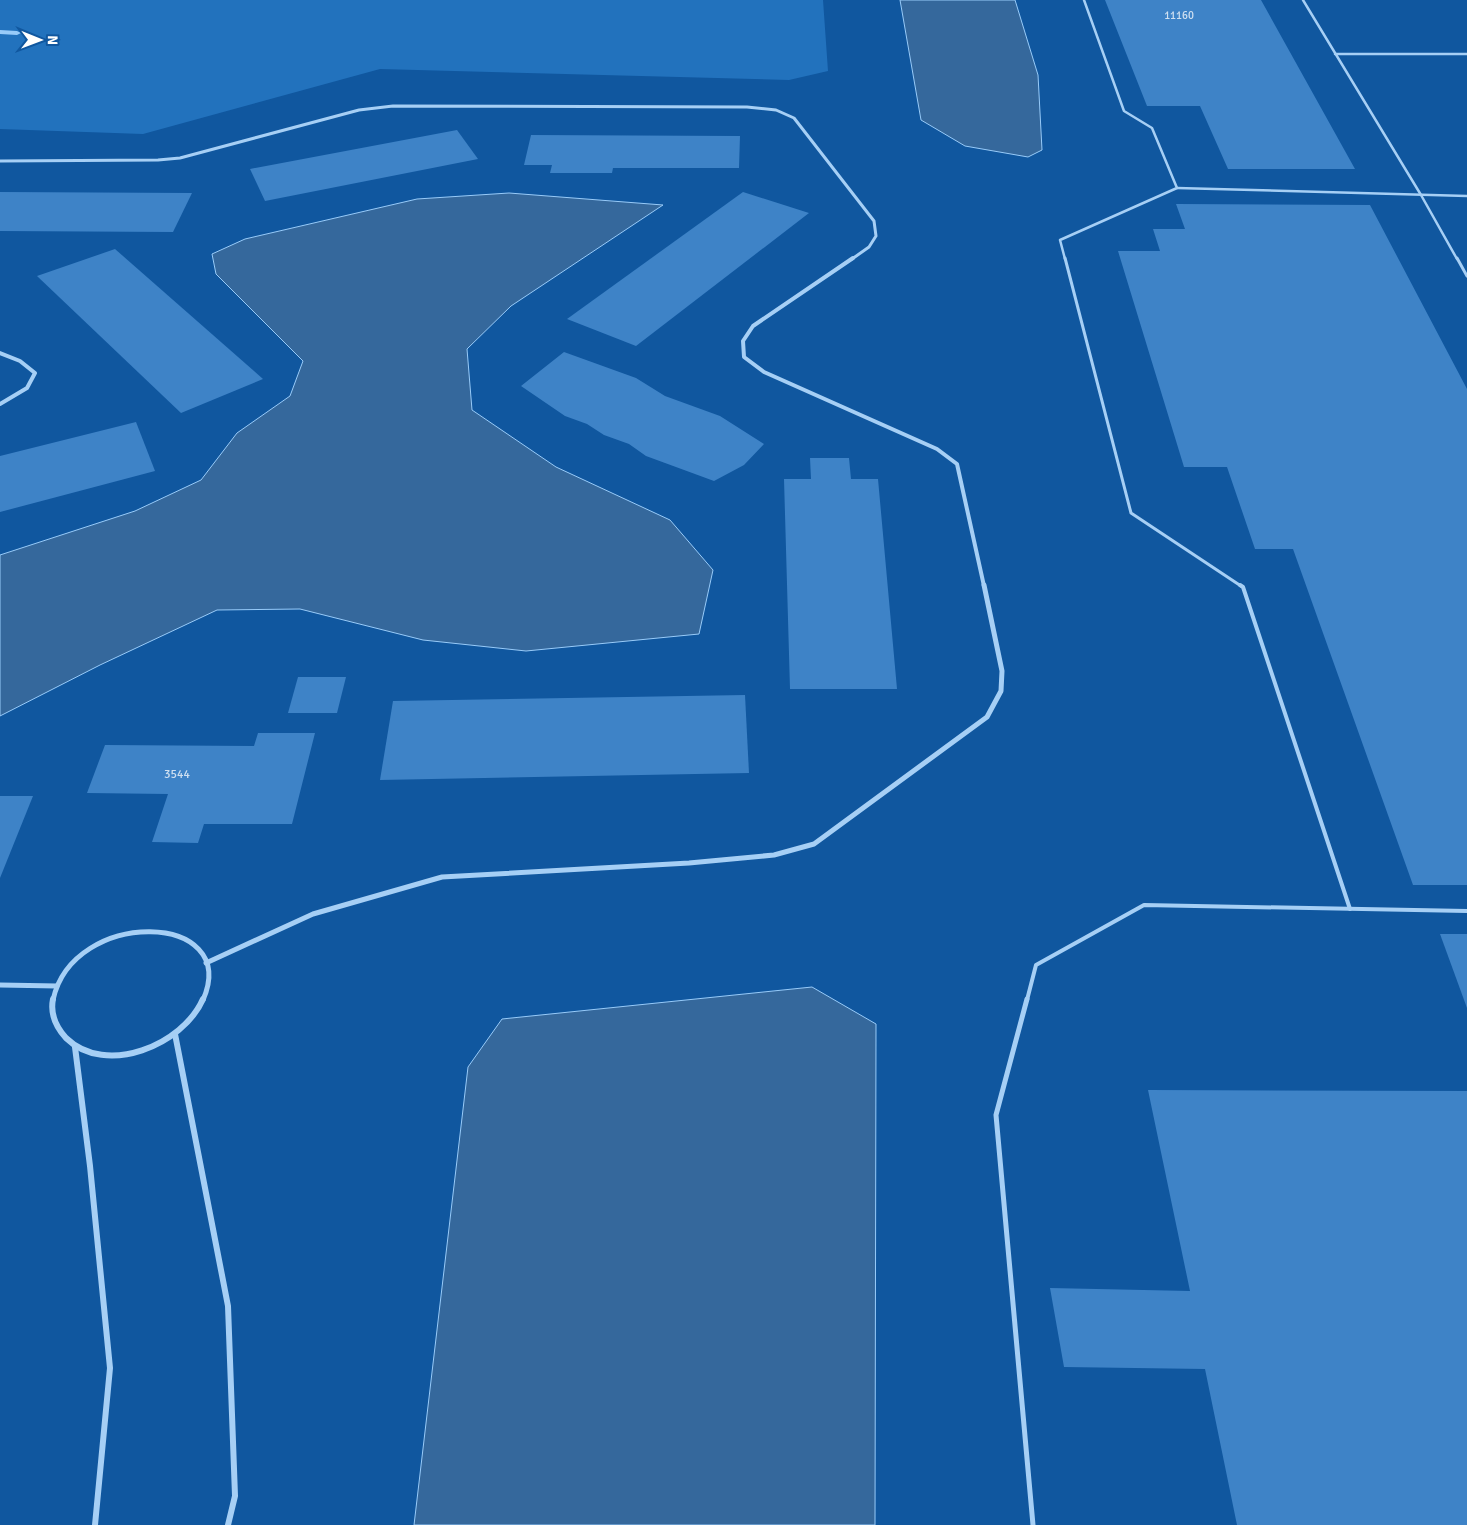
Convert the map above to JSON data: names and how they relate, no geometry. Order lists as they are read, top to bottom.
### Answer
{
  "house_numbers": ["11160", "3544"],
  "north": "right"
}
